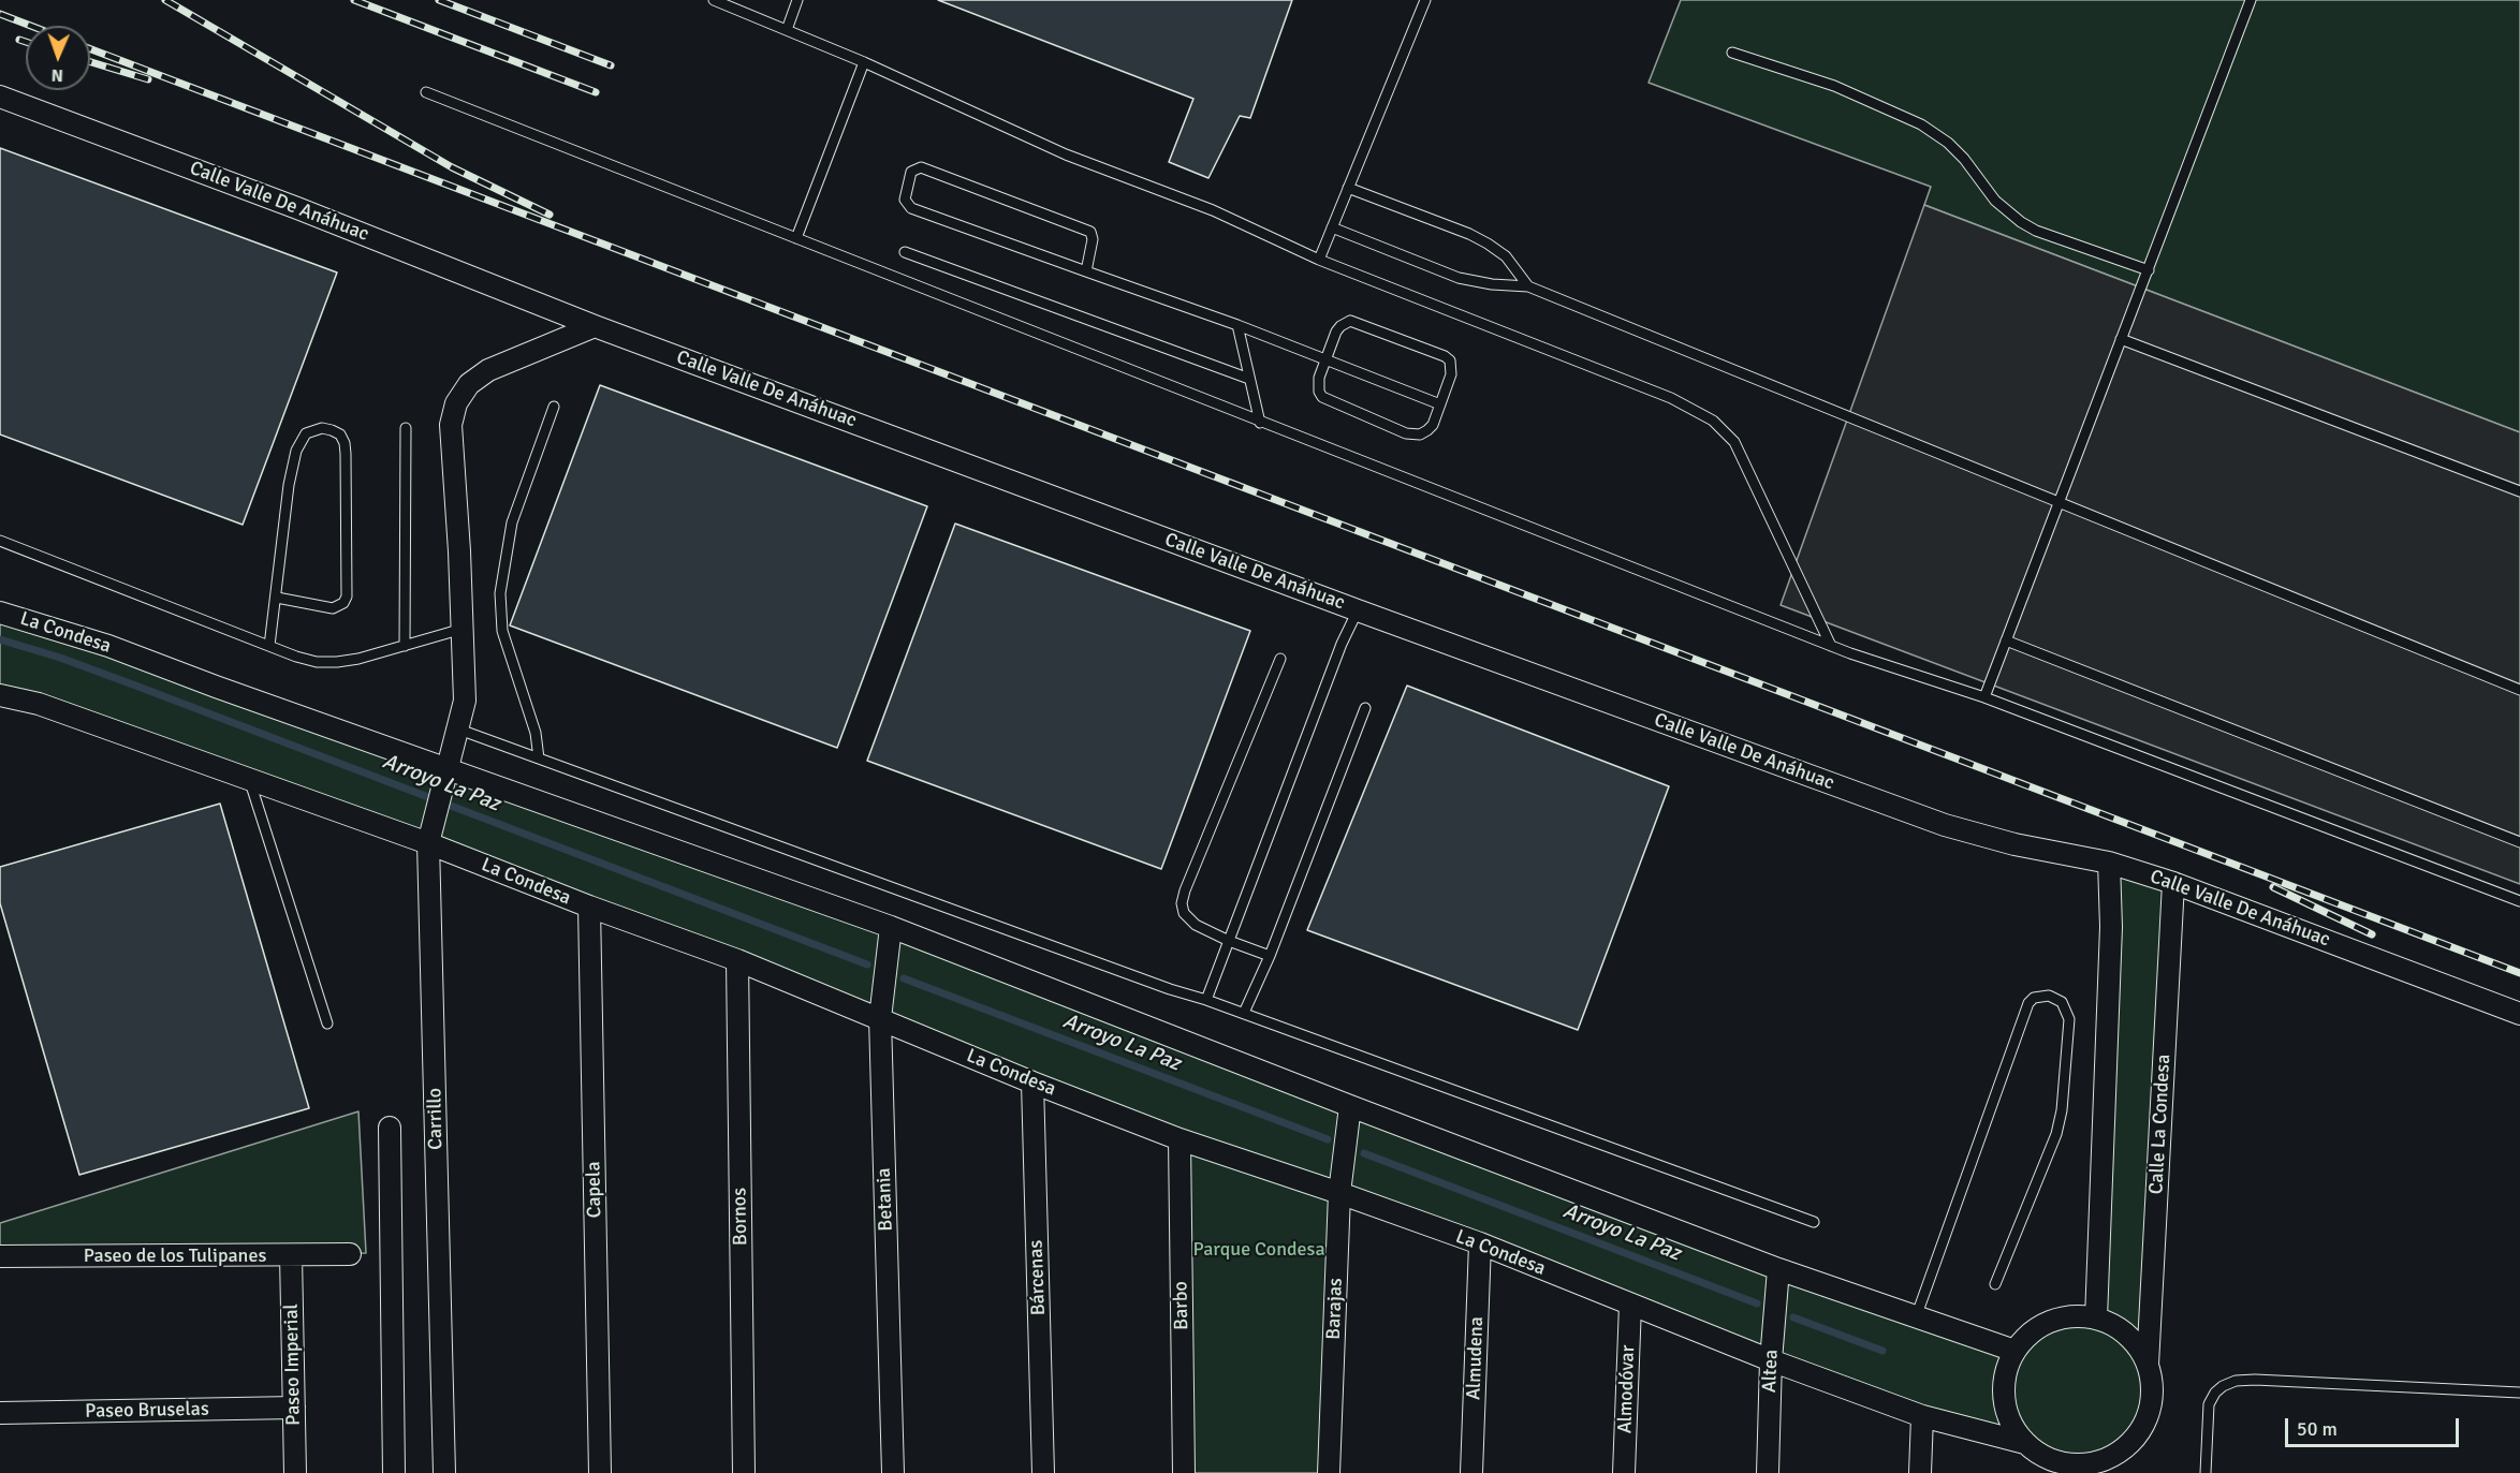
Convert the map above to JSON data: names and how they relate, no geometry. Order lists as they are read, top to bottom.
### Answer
{
  "streets": {
    "street": [
      "Calle Valle De Anáhuac",
      "La Condesa",
      "Carrillo",
      "Calle La Condesa",
      "Capela",
      "Betania",
      "Bornos",
      "Paseo de los Tulipanes",
      "Bárcenas",
      "Barbo",
      "Barajas",
      "Almudena",
      "Paseo Imperial",
      "Altea",
      "Almodóvar",
      "Paseo Bruselas"
    ]
  },
  "crossings": [
    ["Calle Valle De Anáhuac", "Carrillo"],
    ["Calle Valle De Anáhuac", "Calle La Condesa"],
    ["La Condesa", "Carrillo"],
    ["La Condesa", "Calle La Condesa"],
    ["La Condesa", "Capela"],
    ["La Condesa", "Betania"],
    ["La Condesa", "Bornos"],
    ["La Condesa", "Bárcenas"],
    ["La Condesa", "Barbo"],
    ["La Condesa", "Barajas"],
    ["La Condesa", "Almudena"],
    ["La Condesa", "Altea"],
    ["La Condesa", "Almodóvar"],
    ["Paseo de los Tulipanes", "Paseo Imperial"],
    ["Paseo Imperial", "Paseo Bruselas"]
  ],
  "water": ["Arroyo La Paz"],
  "parks": ["Parque Condesa"],
  "scale_bar": "50 m",
  "north": "bottom"
}
